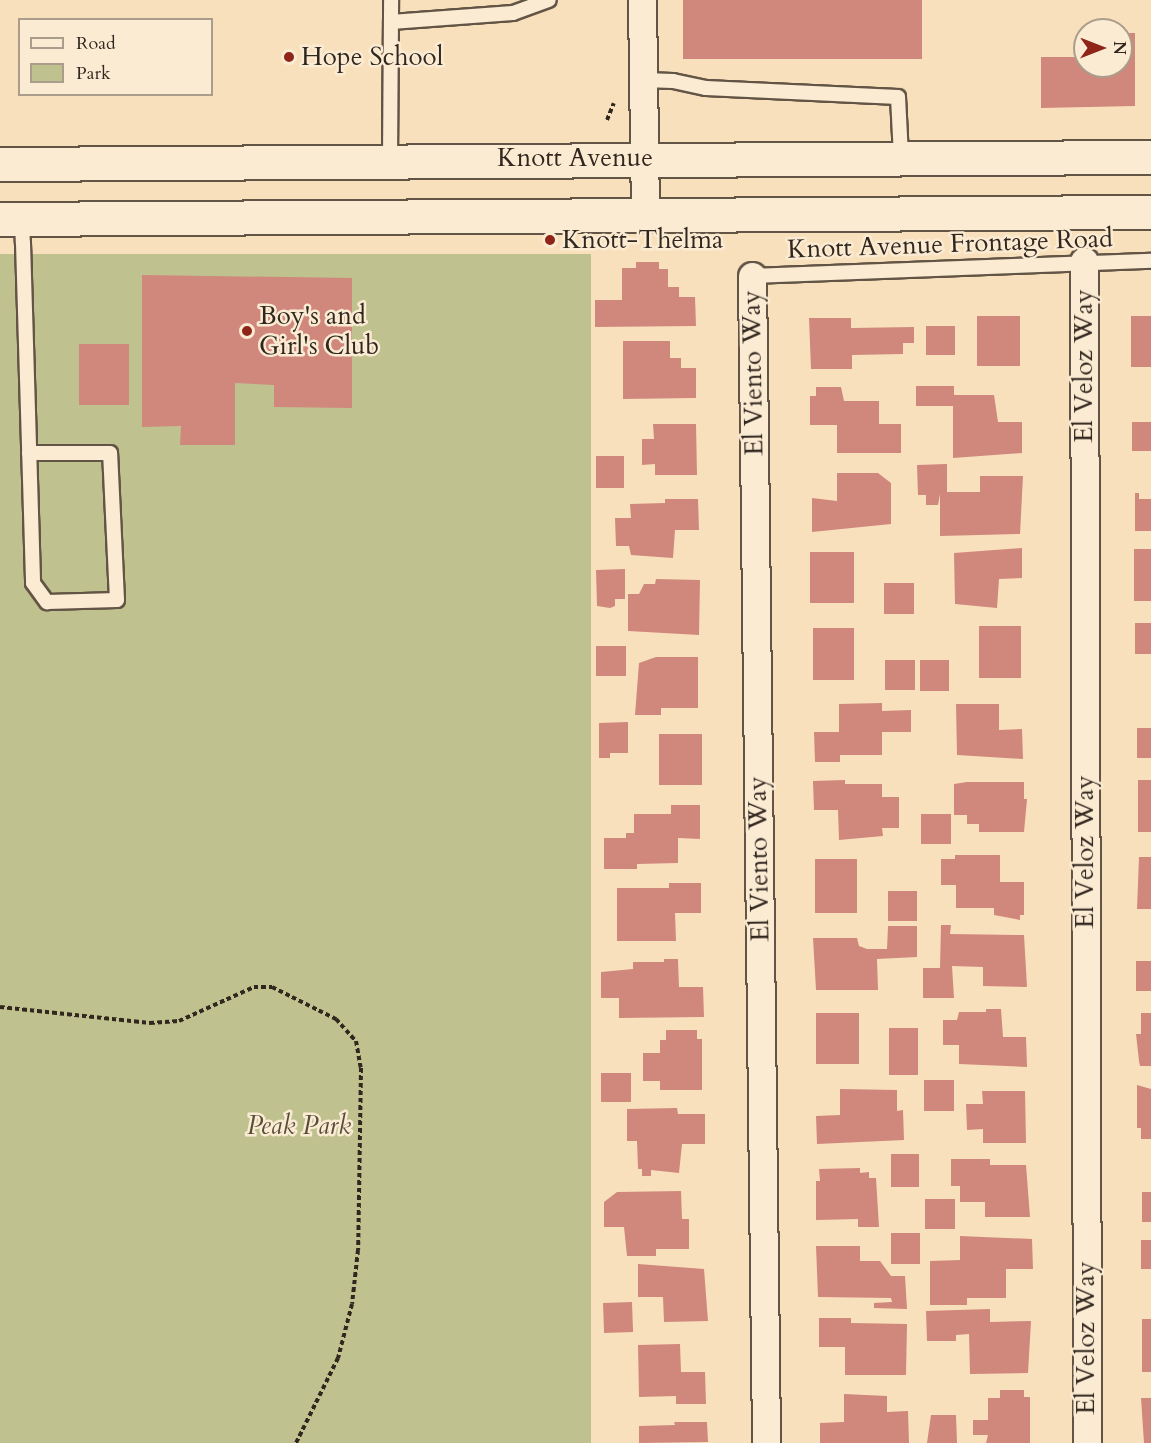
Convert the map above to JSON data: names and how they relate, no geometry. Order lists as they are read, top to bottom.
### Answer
{
  "streets": {
    "main road": ["Knott Avenue"],
    "street": ["El Veloz Way", "El Viento Way"],
    "lane": ["Knott Avenue Frontage Road"]
  },
  "crossings": [
    ["Knott Avenue Frontage Road", "El Veloz Way"],
    ["Knott Avenue Frontage Road", "El Viento Way"]
  ],
  "parks": ["Peak Park"],
  "places": ["Hope School", "Knott-Thelma", "Boy's and Girl's Club"],
  "legend": ["Road", "Park"],
  "north": "right"
}
